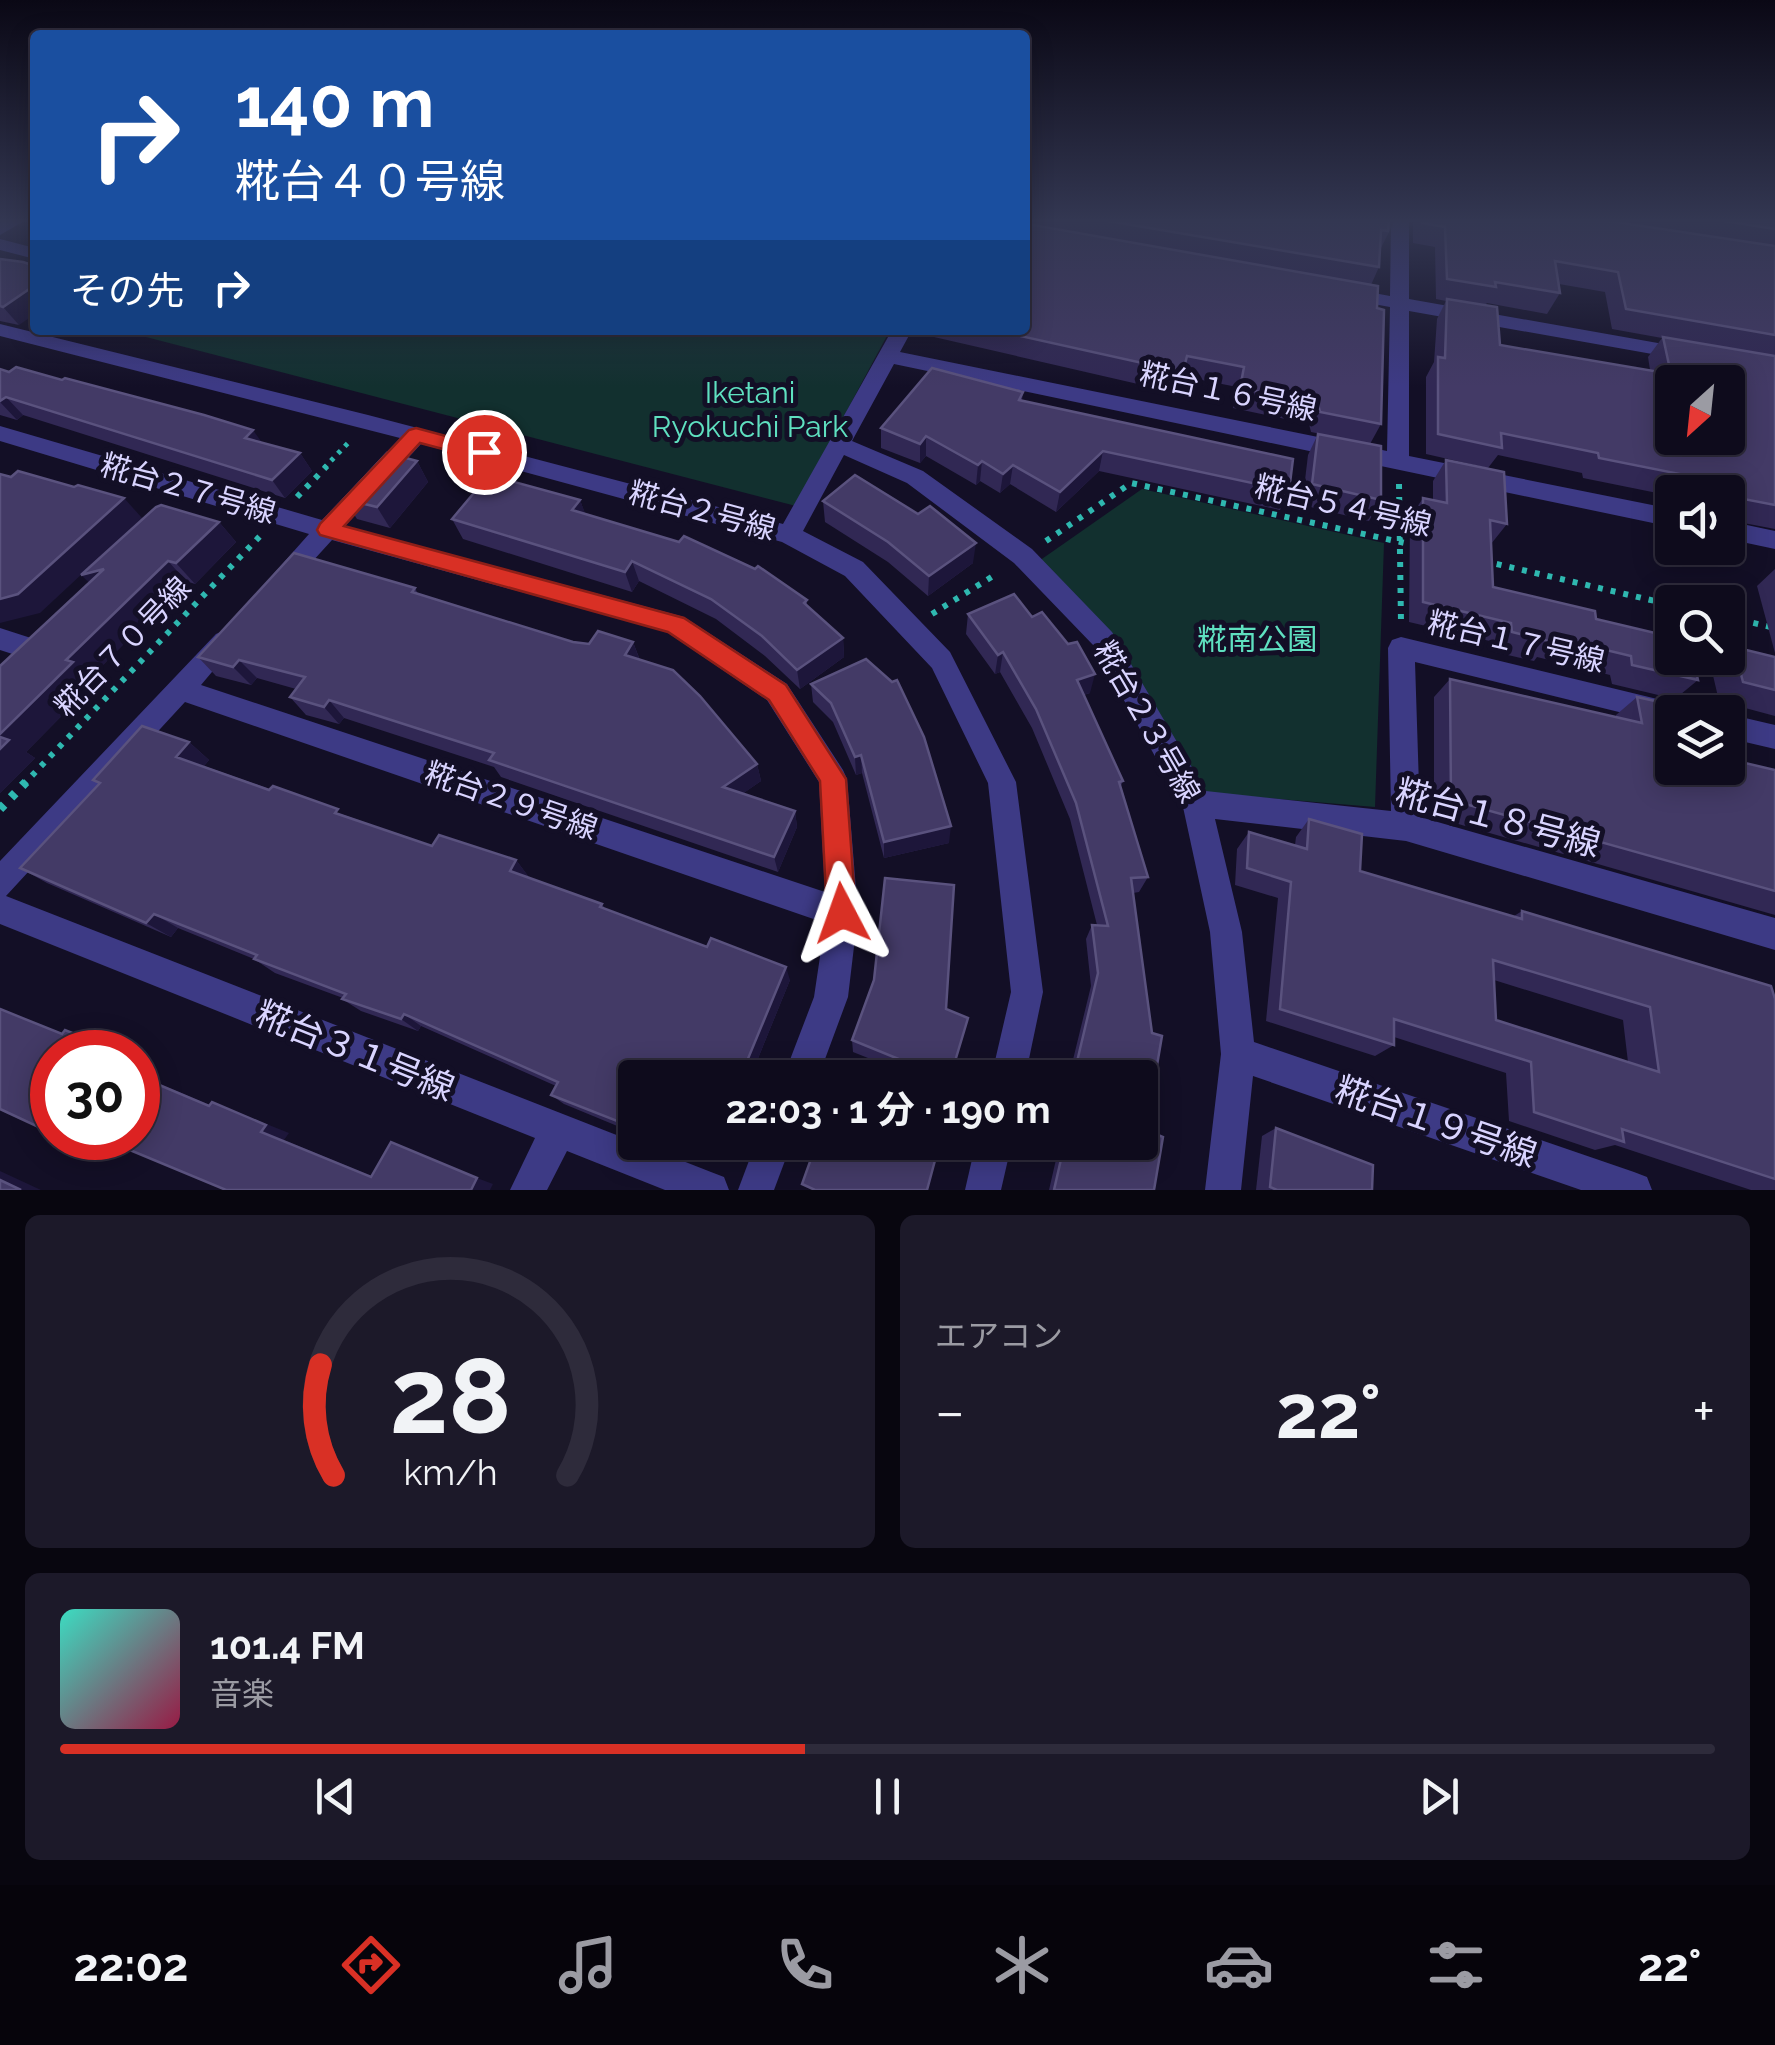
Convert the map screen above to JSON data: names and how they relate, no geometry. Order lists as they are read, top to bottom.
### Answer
{
  "streets": {
    "street": [
      "糀台１６号線",
      "糀台２７号線",
      "糀台２号線",
      "糀台１７号線",
      "糀台２３号線",
      "糀台２９号線",
      "糀台１８号線",
      "糀台３１号線",
      "糀台１９号線"
    ],
    "path": ["糀台５４号線", "糀台７０号線"]
  },
  "crossings": [
    ["糀台２７号線", "糀台７０号線"],
    ["糀台２７号線", "糀台２９号線"],
    ["糀台５４号線", "糀台２号線"],
    ["糀台５４号線", "糀台２３号線"],
    ["糀台２号線", "糀台７０号線"],
    ["糀台１７号線", "糀台１８号線"],
    ["糀台２３号線", "糀台１８号線"],
    ["糀台２３号線", "糀台１９号線"]
  ],
  "parks": ["Iketani Ryokuchi Park", "糀南公園"],
  "north": "bottom left",
  "page": {
    "turn": ["140 m", "糀台４０号線"],
    "then": "その先",
    "limit": "30",
    "trip": "22:03 · 1 分 · 190 m",
    "tile": "エアコン",
    "heat": ["−", "22°", "+"],
    "song": ["101.4 FM", "音楽"],
    "tabs": ["22:02", "22°"],
    "gauge": ["28", "km/h"]
  }
}
